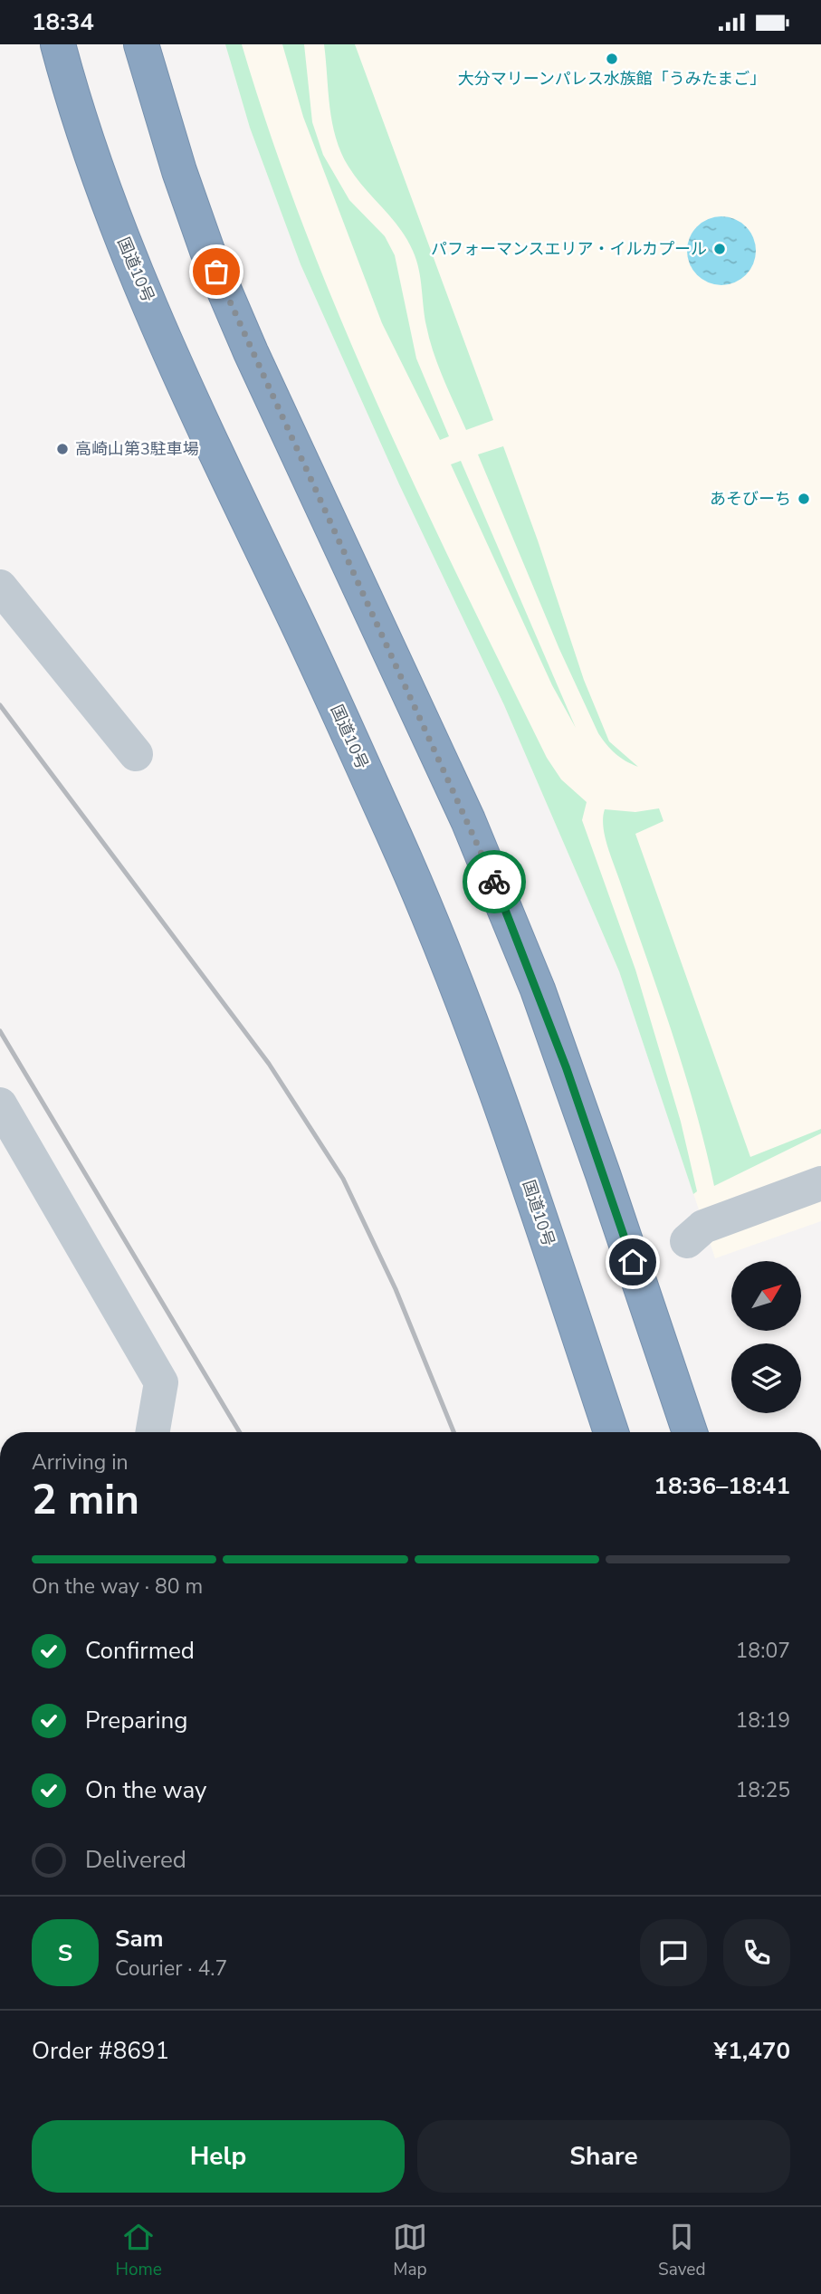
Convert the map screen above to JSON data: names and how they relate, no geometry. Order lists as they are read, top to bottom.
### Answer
{
  "streets": {
    "highway": ["国道10号"]
  },
  "places": [
    "大分マリーンパレス水族館「うみたまご」",
    "パフォーマンスエリア・イルカプール",
    "高崎山第3駐車場",
    "あそびーち"
  ],
  "north": "top right",
  "page": {
    "status": "18:34",
    "heading": ["2 min", "Arriving in", "18:36–18:41"],
    "panel": [
      "Sam",
      "Courier · 4.7",
      "Order #8691",
      "¥1,470"
    ],
    "bar": "On the way · 80 m",
    "list": [
      ["Confirmed", "18:07"],
      ["Preparing", "18:19"],
      ["On the way", "18:25"],
      "Delivered"
    ],
    "round": "S",
    "buttons": ["Help", "Share"],
    "tabs": ["Home", "Map", "Saved"]
  }
}
